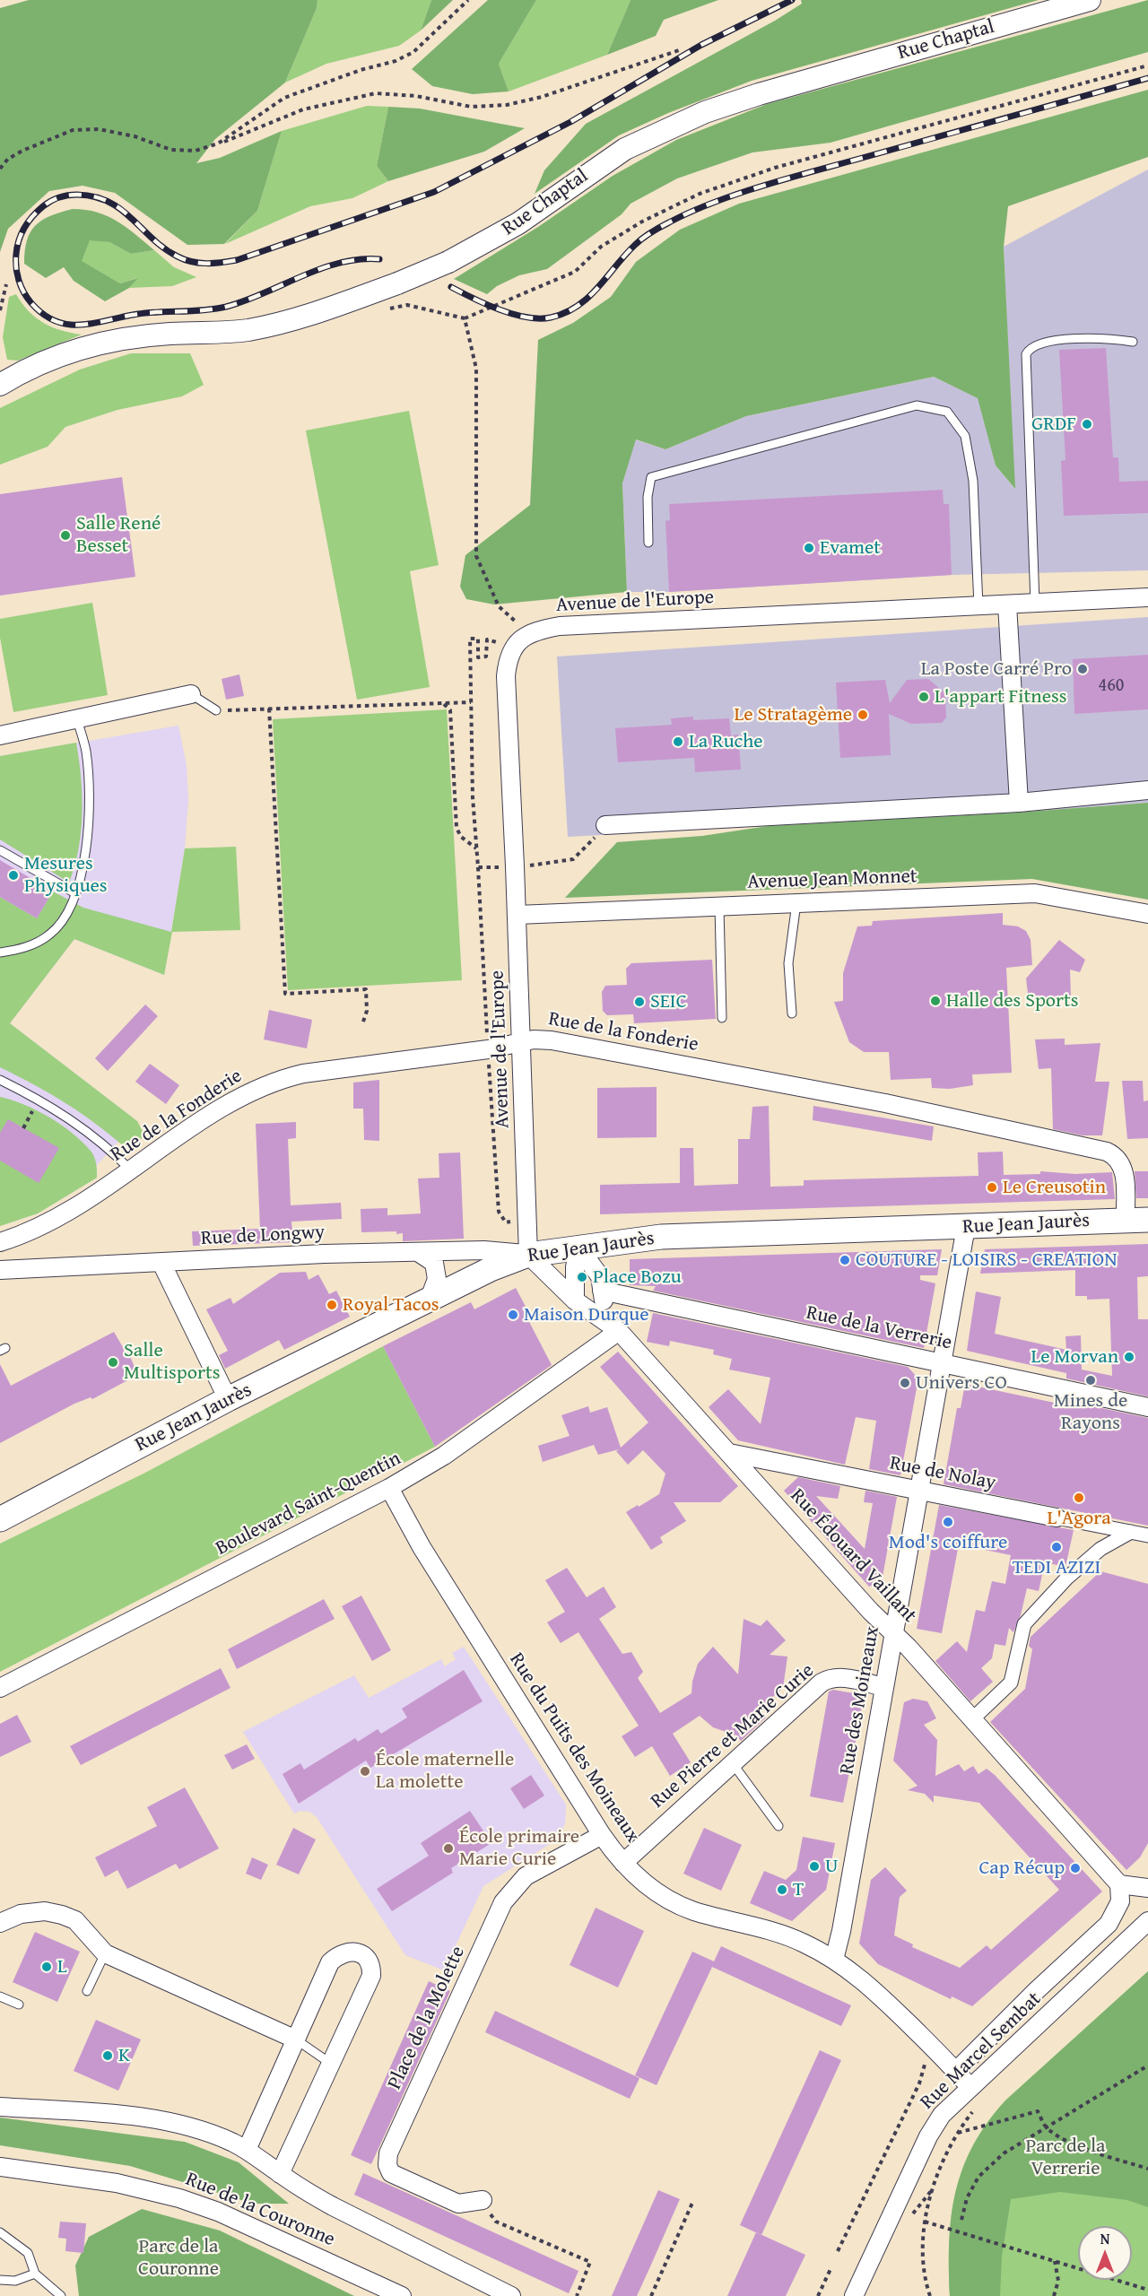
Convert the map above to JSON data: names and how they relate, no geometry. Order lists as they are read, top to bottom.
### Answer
{
  "streets": {
    "main road": ["Rue Jean Jaurès"],
    "street": [
      "Rue Chaptal",
      "Avenue de l'Europe",
      "Avenue Jean Monnet",
      "Rue de la Fonderie",
      "Rue de Longwy",
      "Rue de la Verrerie",
      "Rue de Nolay",
      "Boulevard Saint-Quentin",
      "Rue Édouard Vaillant",
      "Rue des Moineaux",
      "Rue Pierre et Marie Curie",
      "Rue du Puits des Moineaux",
      "Place de la Molette",
      "Rue Marcel Sembat",
      "Rue de la Couronne"
    ]
  },
  "crossings": [
    ["Avenue de l'Europe", "Avenue Jean Monnet"],
    ["Avenue de l'Europe", "Rue de la Fonderie"],
    ["Avenue de l'Europe", "Rue Jean Jaurès"],
    ["Avenue de l'Europe", "Rue de Longwy"],
    ["Avenue de l'Europe", "Rue Édouard Vaillant"],
    ["Rue de la Fonderie", "Rue Jean Jaurès"],
    ["Rue Jean Jaurès", "Rue de Longwy"],
    ["Rue Jean Jaurès", "Rue Édouard Vaillant"],
    ["Rue Jean Jaurès", "Rue des Moineaux"],
    ["Rue de Longwy", "Rue Édouard Vaillant"],
    ["Rue de la Verrerie", "Rue des Moineaux"],
    ["Rue de Nolay", "Rue Édouard Vaillant"],
    ["Rue de Nolay", "Rue des Moineaux"],
    ["Boulevard Saint-Quentin", "Rue Édouard Vaillant"],
    ["Boulevard Saint-Quentin", "Rue du Puits des Moineaux"],
    ["Rue Édouard Vaillant", "Rue des Moineaux"],
    ["Rue Édouard Vaillant", "Rue Marcel Sembat"],
    ["Rue des Moineaux", "Rue Pierre et Marie Curie"],
    ["Rue des Moineaux", "Rue du Puits des Moineaux"],
    ["Rue Pierre et Marie Curie", "Rue du Puits des Moineaux"],
    ["Rue du Puits des Moineaux", "Place de la Molette"],
    ["Rue du Puits des Moineaux", "Rue Marcel Sembat"]
  ],
  "parks": ["Parc de la Verrerie", "Parc de la Couronne"],
  "places": [
    "GRDF",
    "Salle René Besset",
    "Evamet",
    "La Poste Carré Pro",
    "L'appart Fitness",
    "Le Stratagème",
    "La Ruche",
    "Mesures Physiques",
    "Halle des Sports",
    "SEIC",
    "Le Creusotin",
    "COUTURE - LOISIRS - CREATION",
    "Place Bozu",
    "Royal Tacos",
    "Maison Durque",
    "Le Morvan",
    "Salle Multisports",
    "Mines de Rayons",
    "Univers CO",
    "L'Agora",
    "Mod's coiffure",
    "TEDI AZIZI",
    "École maternelle La molette",
    "École primaire Marie Curie",
    "U",
    "Cap Récup",
    "T",
    "L",
    "K"
  ],
  "house_numbers": ["460"],
  "north": "top"
}
